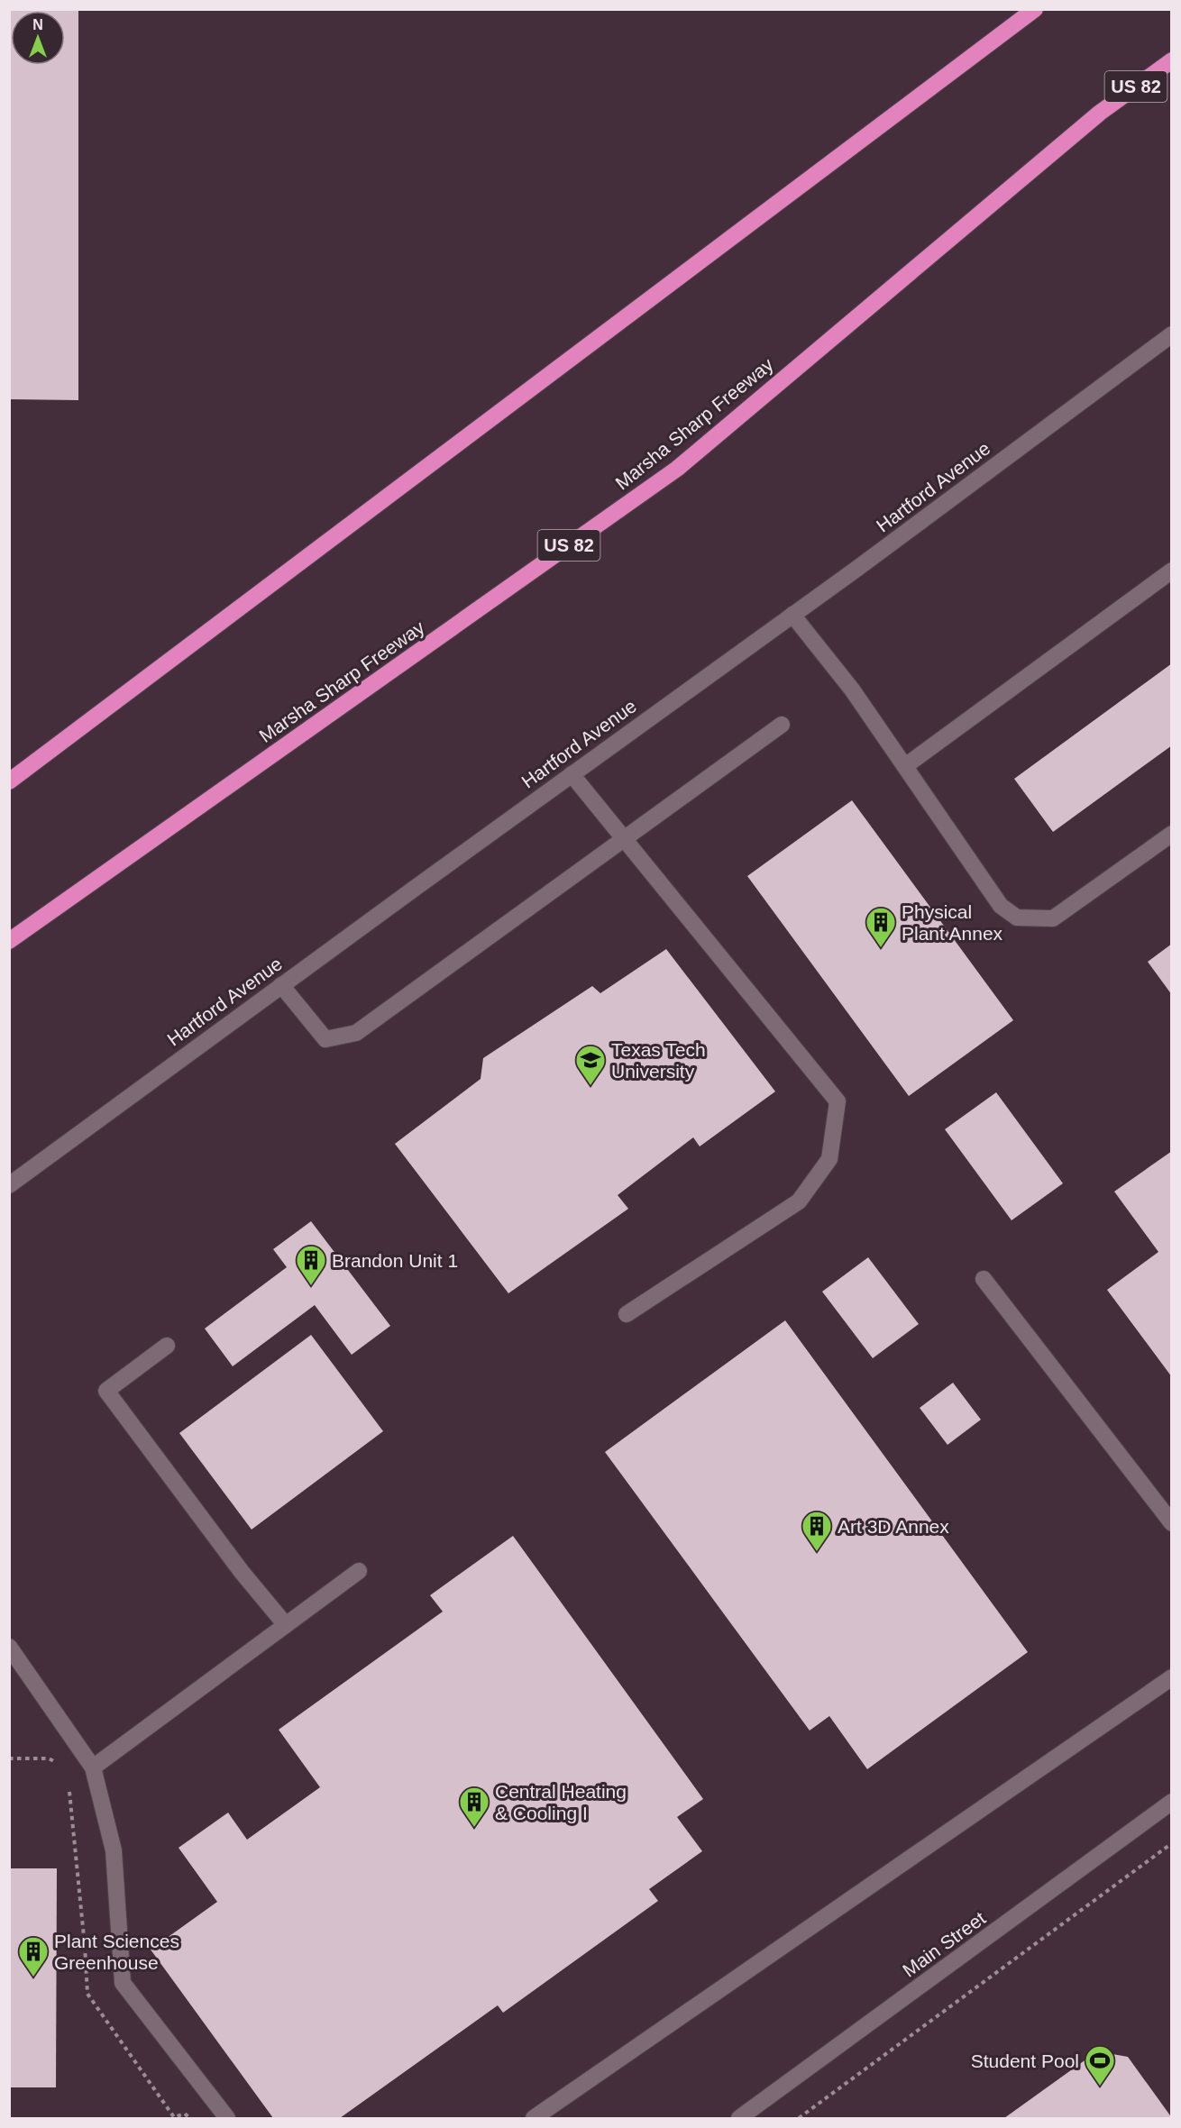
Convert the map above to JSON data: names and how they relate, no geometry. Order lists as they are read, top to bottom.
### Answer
{
  "streets": {
    "highway": ["US 82", "Marsha Sharp Freeway"],
    "street": ["Hartford Avenue", "Main Street"]
  },
  "places": {
    "building": [
      "Physical Plant Annex",
      "Brandon Unit 1",
      "Art 3D Annex",
      "Central Heating & Cooling I",
      "Plant Sciences Greenhouse"
    ],
    "school or university": ["Texas Tech University"],
    "sports": ["Student Pool"]
  },
  "north": "top"
}
